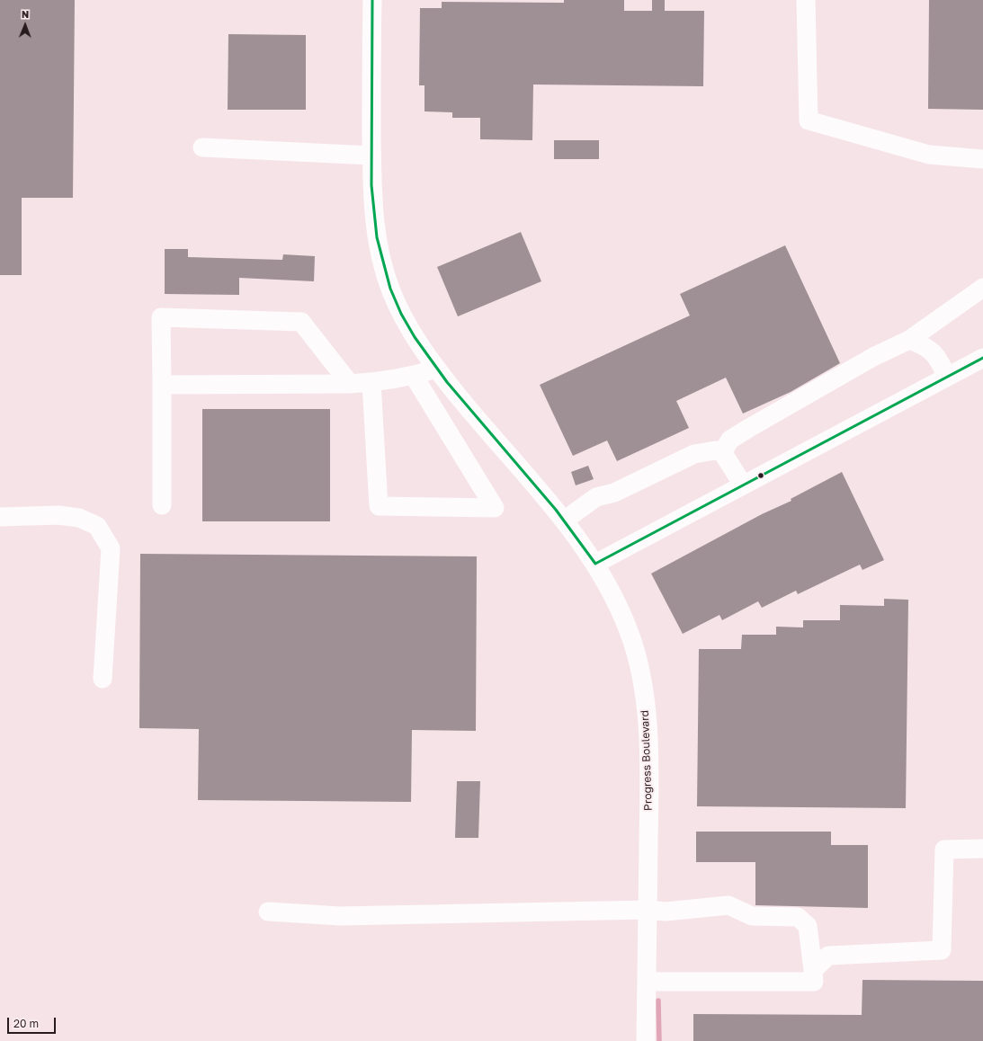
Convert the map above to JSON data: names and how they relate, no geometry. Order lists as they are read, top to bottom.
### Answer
{
  "streets": {
    "street": ["Progress Boulevard"]
  },
  "scale_bar": "20 m",
  "north": "top"
}
